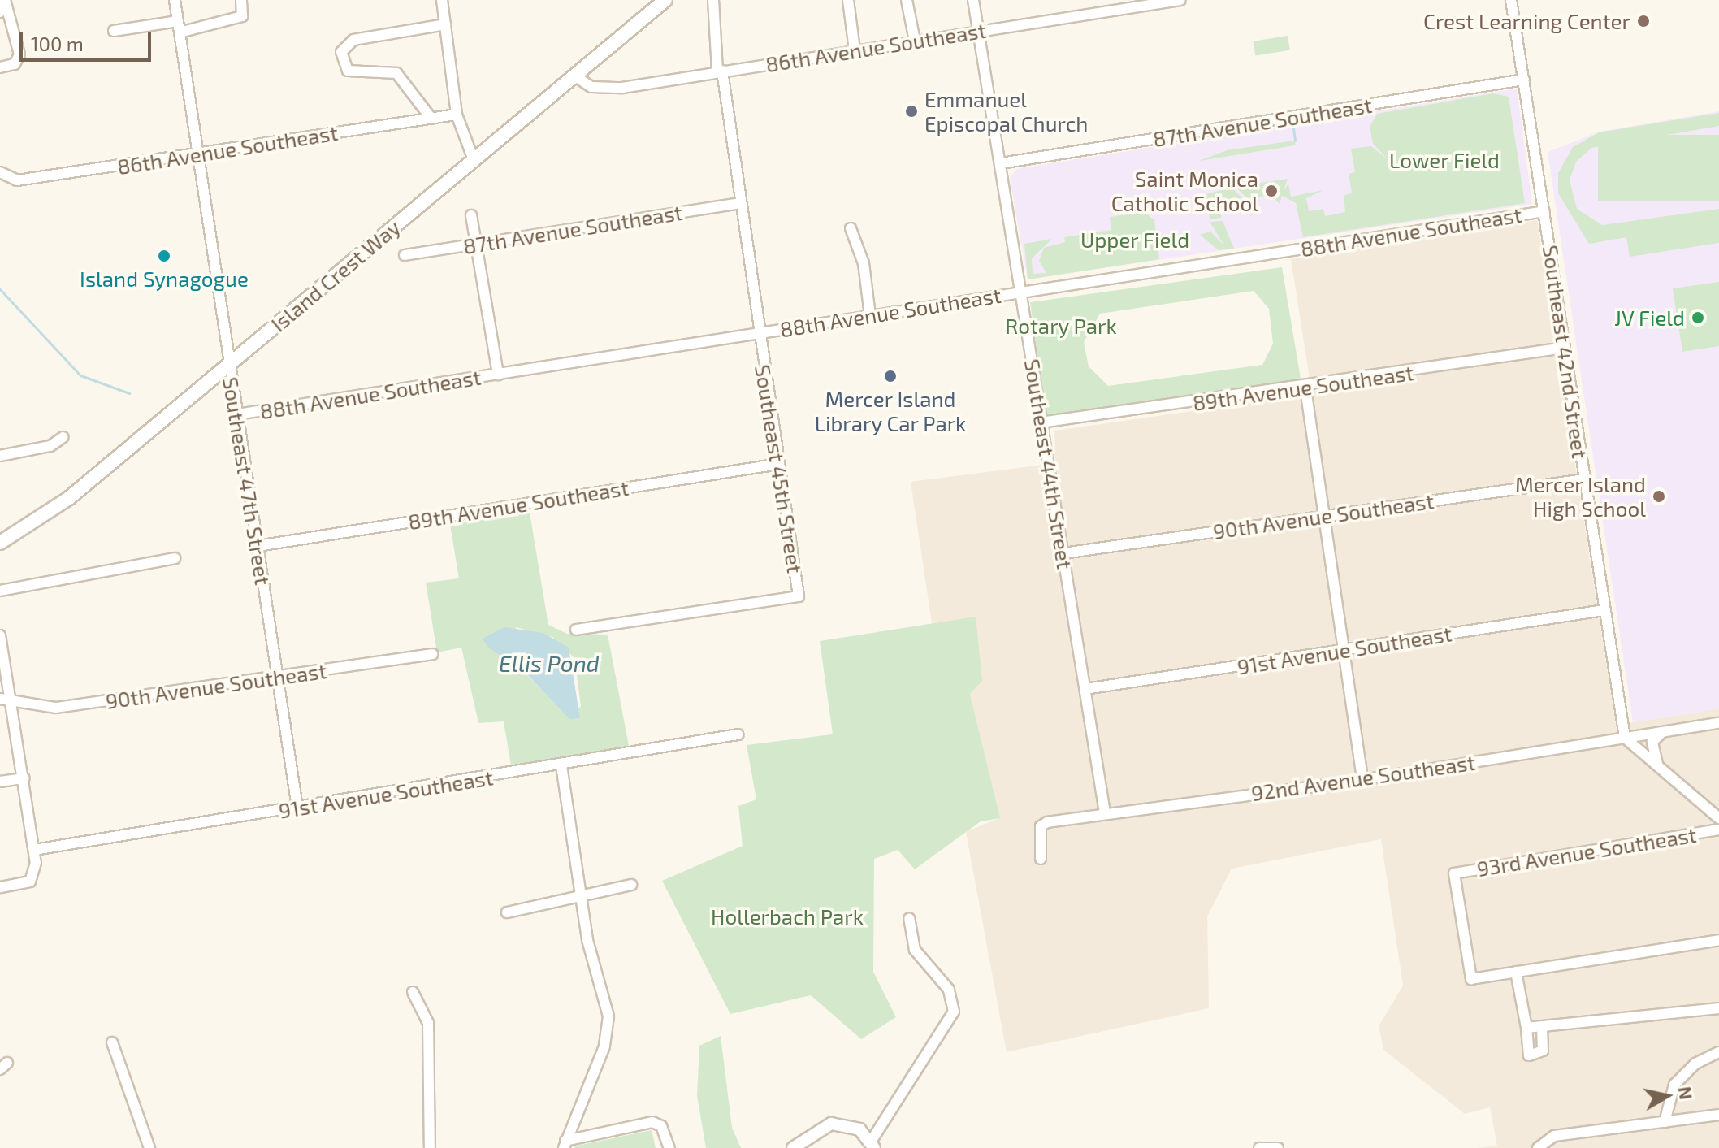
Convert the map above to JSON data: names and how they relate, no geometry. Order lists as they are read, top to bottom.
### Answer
{
  "streets": {
    "main road": ["Island Crest Way"],
    "street": [
      "86th Avenue Southeast",
      "87th Avenue Southeast",
      "88th Avenue Southeast",
      "Southeast 42nd Street",
      "89th Avenue Southeast",
      "Southeast 44th Street",
      "Southeast 45th Street",
      "Southeast 47th Street",
      "90th Avenue Southeast",
      "91st Avenue Southeast",
      "92nd Avenue Southeast",
      "93rd Avenue Southeast"
    ]
  },
  "crossings": [
    ["86th Avenue Southeast", "Island Crest Way"],
    ["86th Avenue Southeast", "Southeast 44th Street"],
    ["86th Avenue Southeast", "Southeast 45th Street"],
    ["86th Avenue Southeast", "Southeast 47th Street"],
    ["87th Avenue Southeast", "Southeast 42nd Street"],
    ["87th Avenue Southeast", "Southeast 44th Street"],
    ["87th Avenue Southeast", "Southeast 45th Street"],
    ["88th Avenue Southeast", "Southeast 42nd Street"],
    ["88th Avenue Southeast", "Southeast 44th Street"],
    ["88th Avenue Southeast", "Southeast 45th Street"],
    ["88th Avenue Southeast", "Southeast 47th Street"],
    ["Island Crest Way", "Southeast 47th Street"],
    ["Southeast 42nd Street", "89th Avenue Southeast"],
    ["Southeast 42nd Street", "90th Avenue Southeast"],
    ["Southeast 42nd Street", "91st Avenue Southeast"],
    ["Southeast 42nd Street", "92nd Avenue Southeast"],
    ["89th Avenue Southeast", "Southeast 44th Street"],
    ["89th Avenue Southeast", "Southeast 45th Street"],
    ["89th Avenue Southeast", "Southeast 47th Street"],
    ["Southeast 44th Street", "90th Avenue Southeast"],
    ["Southeast 44th Street", "91st Avenue Southeast"],
    ["Southeast 44th Street", "92nd Avenue Southeast"],
    ["Southeast 47th Street", "90th Avenue Southeast"],
    ["Southeast 47th Street", "91st Avenue Southeast"]
  ],
  "water": ["Ellis Pond"],
  "parks": [
    "Lower Field",
    "Upper Field",
    "Rotary Park",
    "Hollerbach Park"
  ],
  "places": [
    "Crest Learning Center",
    "Emmanuel Episcopal Church",
    "Saint Monica Catholic School",
    "Island Synagogue",
    "JV Field",
    "Mercer Island Library Car Park",
    "Mercer Island High School"
  ],
  "scale_bar": "100 m",
  "north": "right"
}
